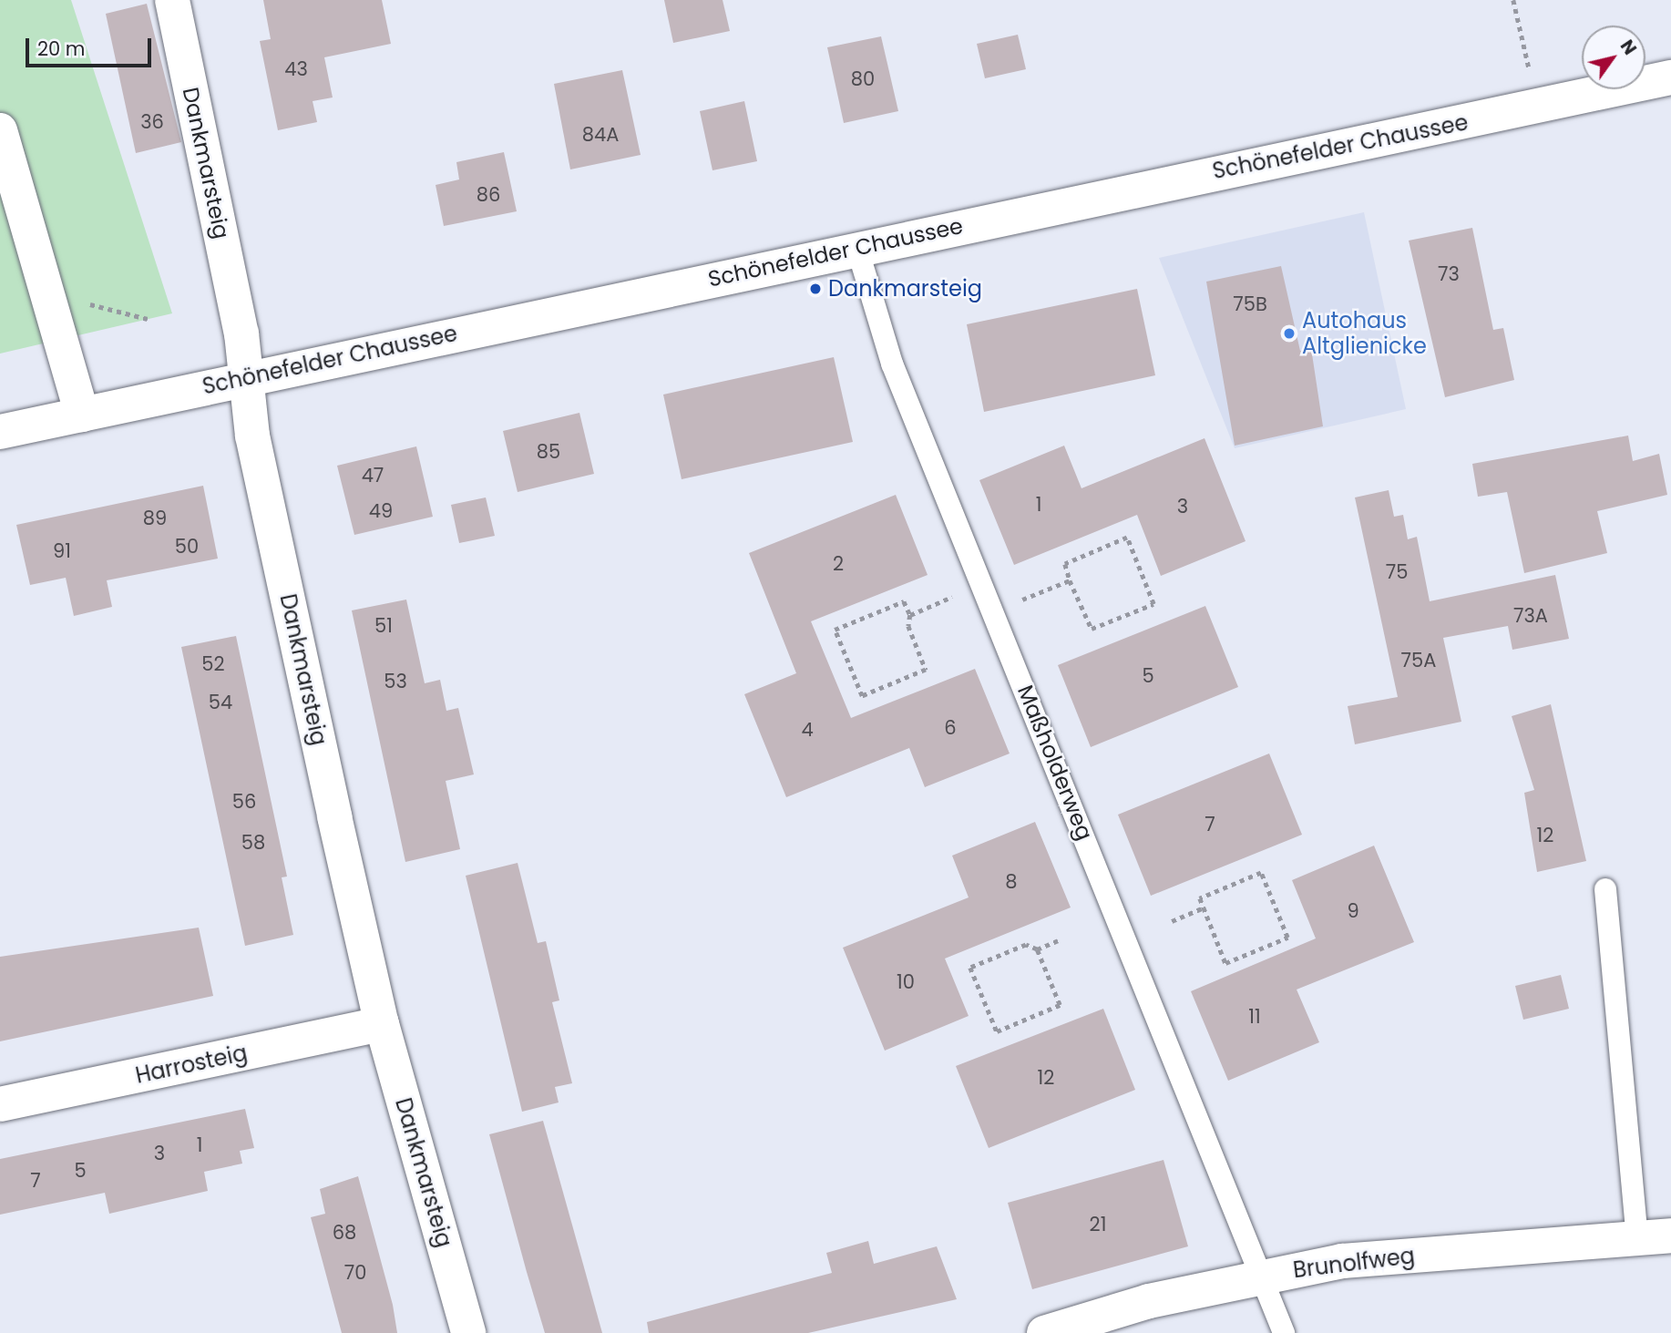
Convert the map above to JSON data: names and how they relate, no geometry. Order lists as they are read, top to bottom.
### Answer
{
  "streets": {
    "street": [
      "Schönefelder Chaussee",
      "Dankmarsteig",
      "Harrosteig",
      "Brunolfweg"
    ],
    "lane": ["Maßholderweg"]
  },
  "crossings": [
    ["Schönefelder Chaussee", "Dankmarsteig"],
    ["Schönefelder Chaussee", "Maßholderweg"],
    ["Dankmarsteig", "Harrosteig"],
    ["Maßholderweg", "Brunolfweg"]
  ],
  "places": ["Dankmarsteig", "Autohaus Altglienicke"],
  "house_numbers": [
    "43",
    "80",
    "36",
    "84A",
    "86",
    "73",
    "75B",
    "85",
    "47",
    "1",
    "3",
    "49",
    "89",
    "50",
    "91",
    "2",
    "75",
    "73A",
    "51",
    "75A",
    "52",
    "5",
    "53",
    "54",
    "6",
    "4",
    "56",
    "7",
    "12",
    "58",
    "8",
    "9",
    "10",
    "11",
    "12",
    "1",
    "3",
    "5",
    "7",
    "21",
    "68",
    "70"
  ],
  "scale_bar": "20 m",
  "north": "top right"
}
